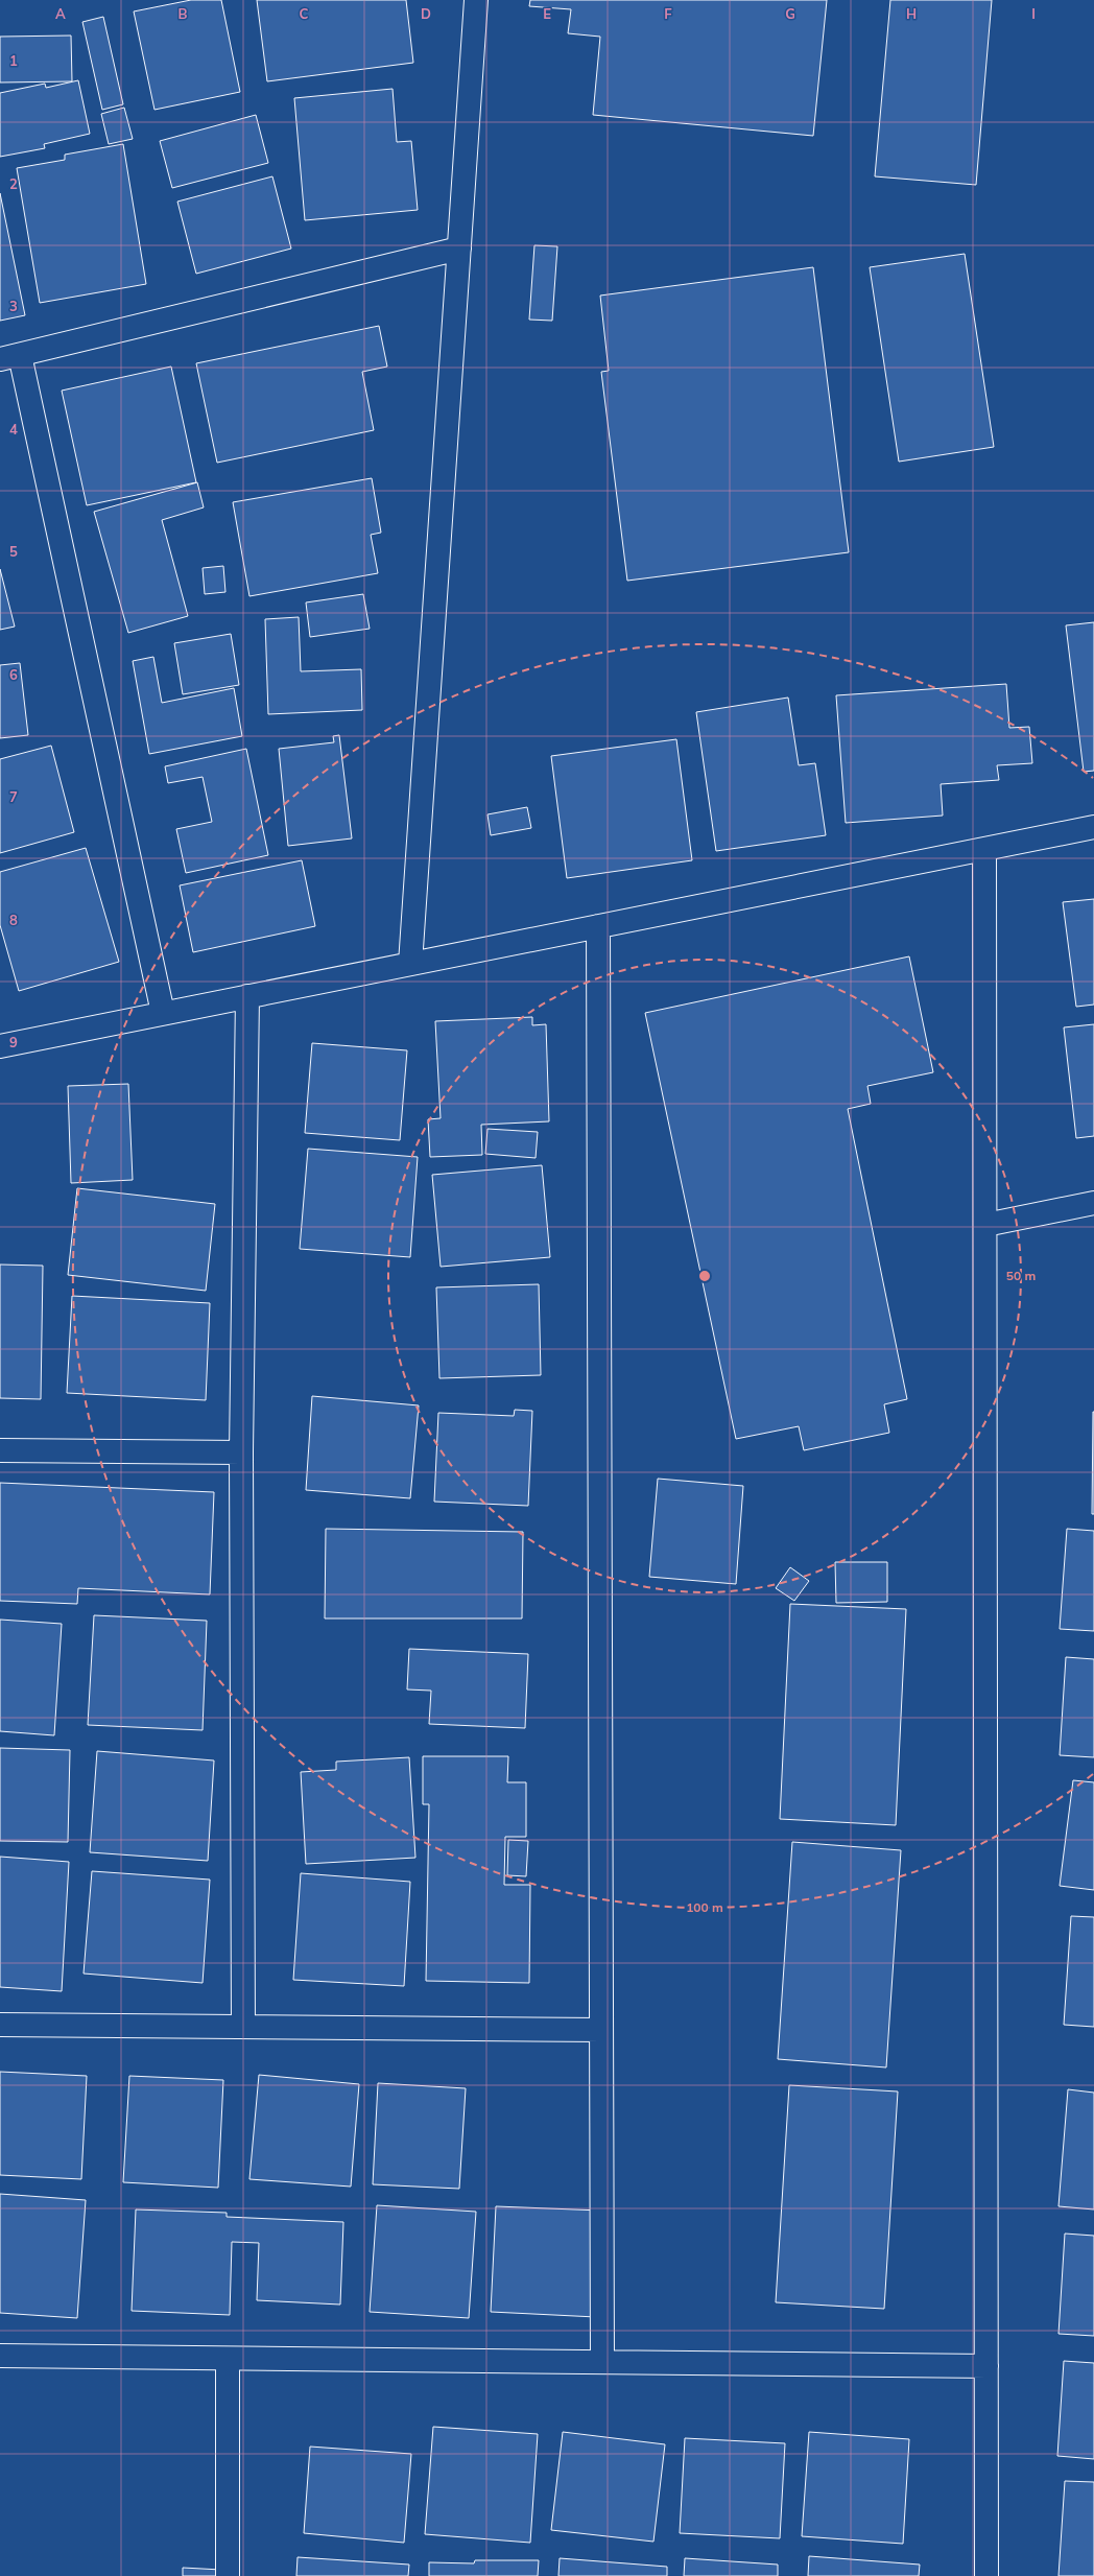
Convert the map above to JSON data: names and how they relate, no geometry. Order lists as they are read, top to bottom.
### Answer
{
  "grid": {
    "columns": [
      "A",
      "B",
      "C",
      "D",
      "E",
      "F",
      "G",
      "H",
      "I"
    ],
    "rows": [
      "1",
      "2",
      "3",
      "4",
      "5",
      "6",
      "7",
      "8",
      "9"
    ]
  },
  "rings": ["50 m", "100 m"]
}
